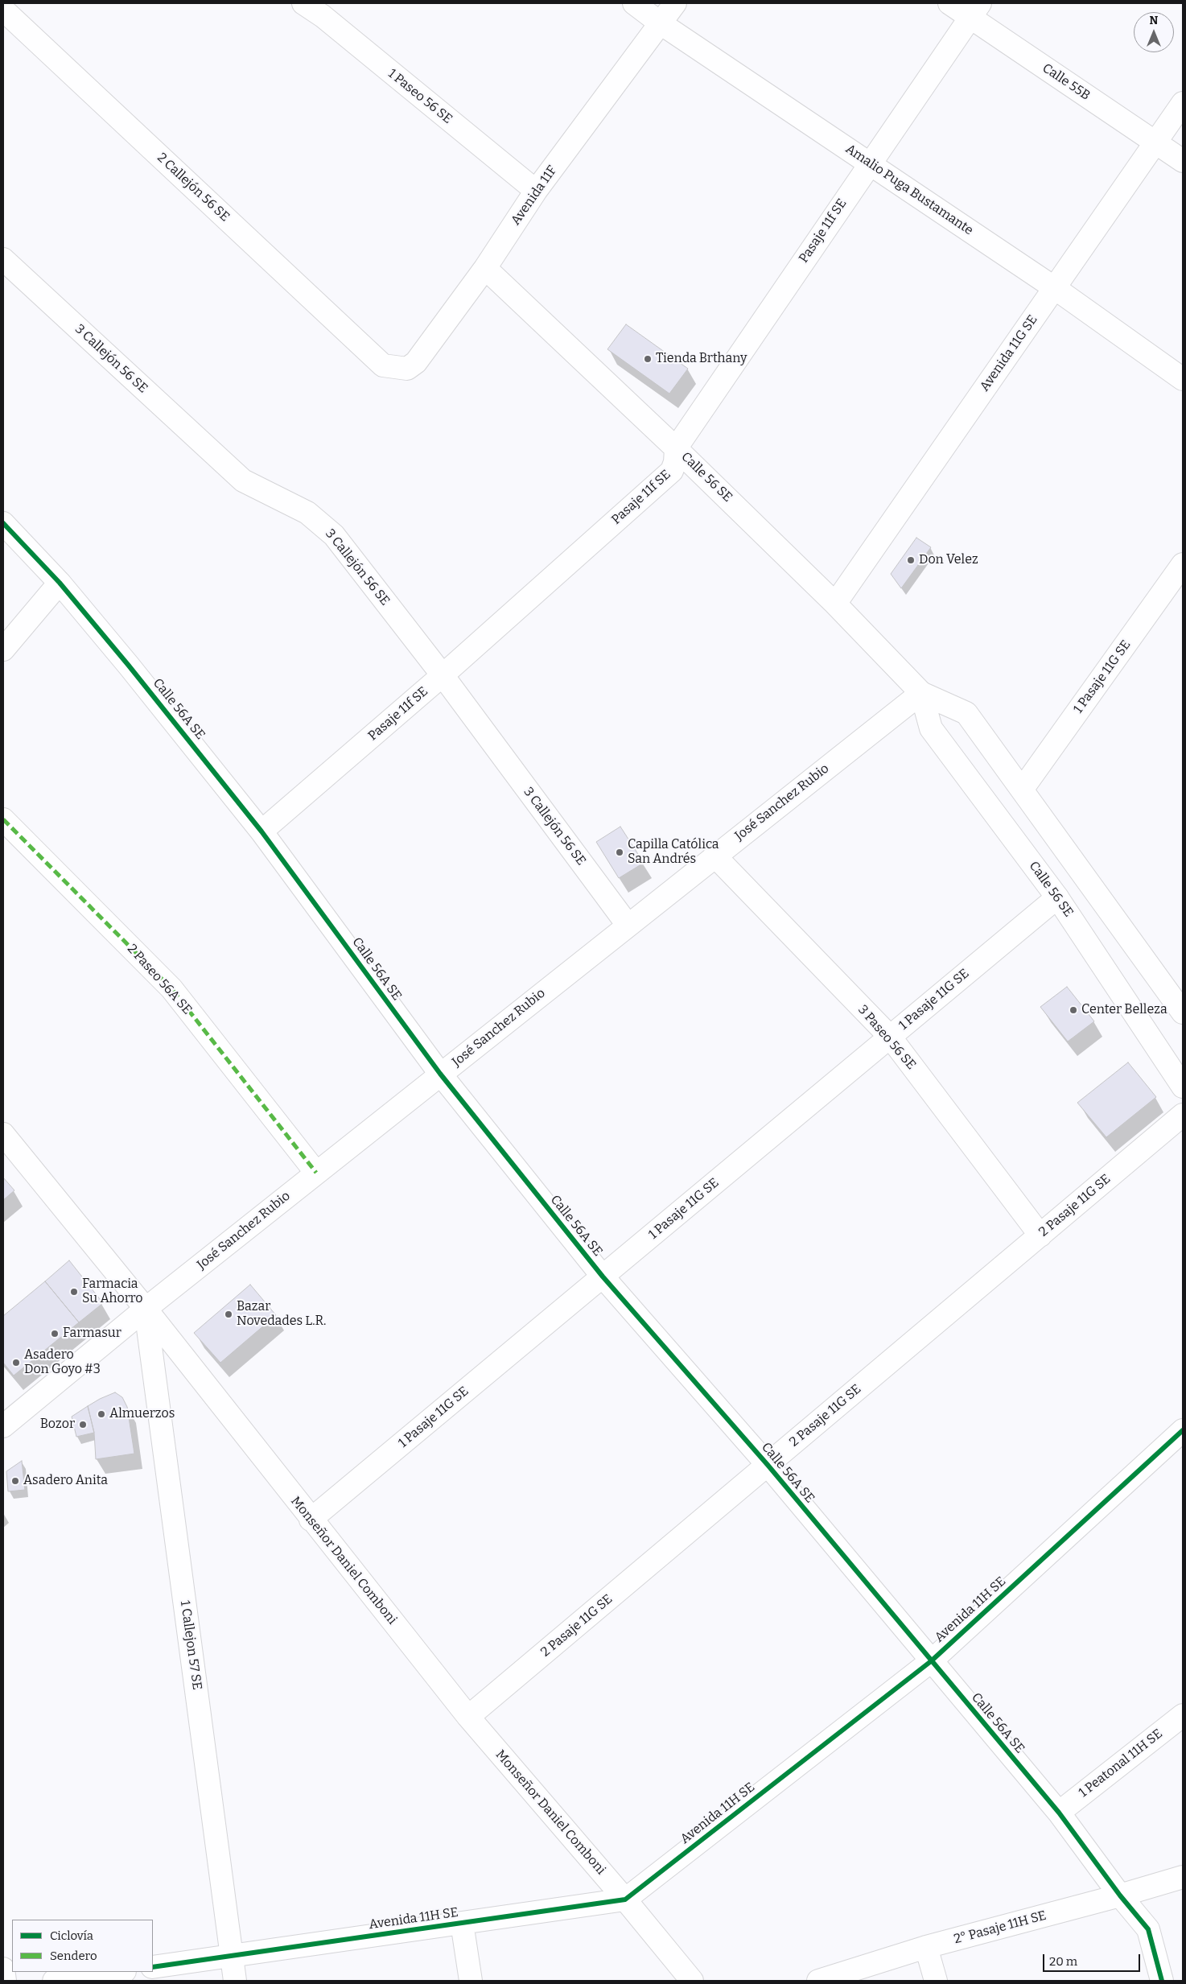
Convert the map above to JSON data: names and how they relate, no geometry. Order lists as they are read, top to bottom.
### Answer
{
  "streets": {
    "street": [
      "Calle 55B",
      "1 Paseo 56 SE",
      "2 Callejón 56 SE",
      "Amalio Puga Bustamante",
      "Avenida 11F",
      "Pasaje 11f SE",
      "Avenida 11G SE",
      "3 Callejón 56 SE",
      "Calle 56 SE",
      "1 Pasaje 11G SE",
      "Calle 56A SE",
      "José Sanchez Rubio",
      "2 Paseo 56A SE",
      "3 Paseo 56 SE",
      "2 Pasaje 11G SE",
      "Monseñor Daniel Comboni",
      "Avenida 11H SE",
      "1 Callejon 57 SE",
      "1 Peatonal 11H SE",
      "2° Pasaje 11H SE"
    ]
  },
  "crossings": [
    ["Calle 55B", "Pasaje 11f SE"],
    ["Calle 55B", "Avenida 11G SE"],
    ["1 Paseo 56 SE", "Avenida 11F"],
    ["2 Callejón 56 SE", "Avenida 11F"],
    ["Amalio Puga Bustamante", "Avenida 11F"],
    ["Amalio Puga Bustamante", "Pasaje 11f SE"],
    ["Amalio Puga Bustamante", "Avenida 11G SE"],
    ["Avenida 11F", "Calle 56 SE"],
    ["Pasaje 11f SE", "3 Callejón 56 SE"],
    ["Pasaje 11f SE", "Calle 56 SE"],
    ["Pasaje 11f SE", "Calle 56A SE"],
    ["Avenida 11G SE", "Calle 56 SE"],
    ["3 Callejón 56 SE", "José Sanchez Rubio"],
    ["Calle 56 SE", "1 Pasaje 11G SE"],
    ["Calle 56 SE", "José Sanchez Rubio"],
    ["1 Pasaje 11G SE", "Calle 56A SE"],
    ["1 Pasaje 11G SE", "3 Paseo 56 SE"],
    ["1 Pasaje 11G SE", "Monseñor Daniel Comboni"],
    ["Calle 56A SE", "José Sanchez Rubio"],
    ["Calle 56A SE", "2 Pasaje 11G SE"],
    ["Calle 56A SE", "Avenida 11H SE"],
    ["Calle 56A SE", "1 Peatonal 11H SE"],
    ["Calle 56A SE", "2° Pasaje 11H SE"],
    ["José Sanchez Rubio", "2 Paseo 56A SE"],
    ["José Sanchez Rubio", "3 Paseo 56 SE"],
    ["José Sanchez Rubio", "Monseñor Daniel Comboni"],
    ["José Sanchez Rubio", "1 Callejon 57 SE"],
    ["3 Paseo 56 SE", "2 Pasaje 11G SE"],
    ["2 Pasaje 11G SE", "Monseñor Daniel Comboni"],
    ["Monseñor Daniel Comboni", "Avenida 11H SE"],
    ["Monseñor Daniel Comboni", "1 Callejon 57 SE"],
    ["Avenida 11H SE", "1 Callejon 57 SE"]
  ],
  "places": [
    "Tienda Brthany",
    "Don Velez",
    "Capilla Católica San Andrés",
    "Center Belleza",
    "Farmacia Su Ahorro",
    "Bazar Novedades L.R.",
    "Farmasur",
    "Asadero Don Goyo #3",
    "Almuerzos",
    "Bozor",
    "Asadero Anita"
  ],
  "legend": ["Ciclovía", "Sendero"],
  "scale_bar": "20 m",
  "north": "top"
}
